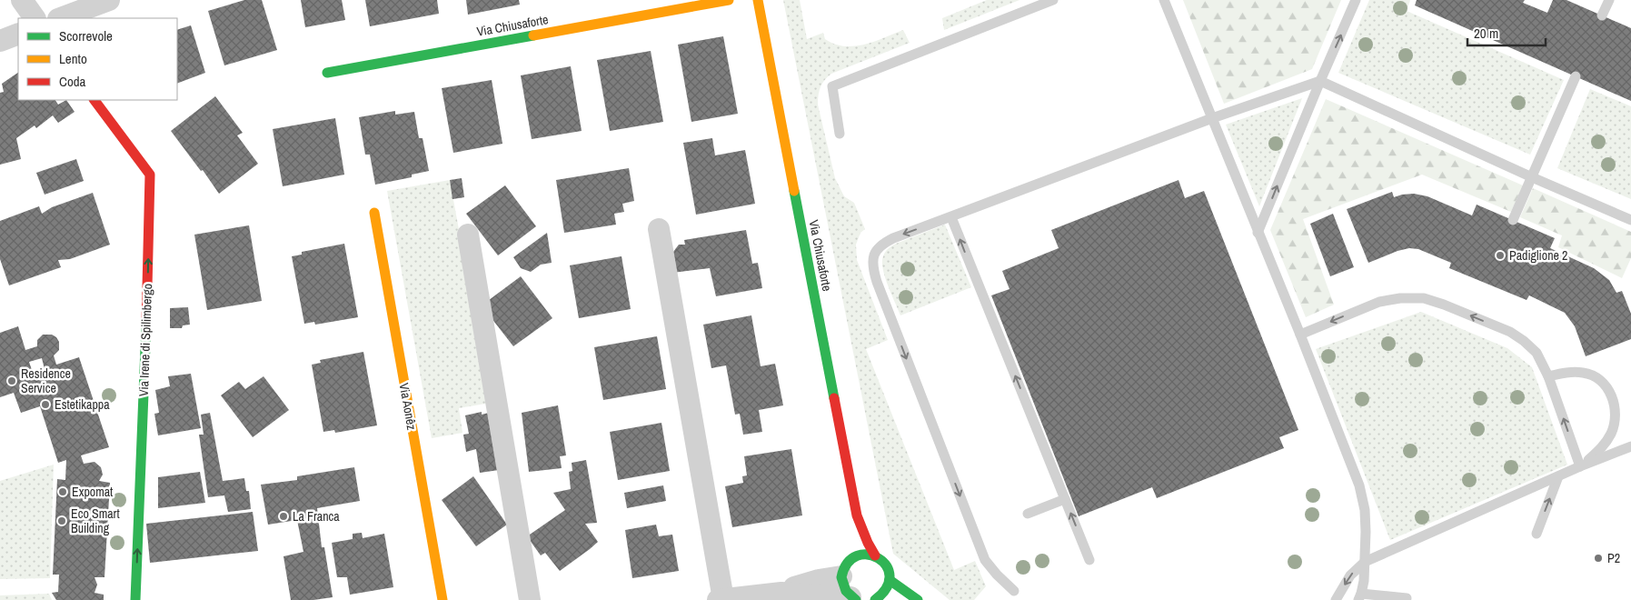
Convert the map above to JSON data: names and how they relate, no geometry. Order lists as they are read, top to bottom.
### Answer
{
  "streets": {
    "street": ["Via Chiusaforte", "Via Irene di Spilimbergo", "Via Aonêz"]
  },
  "one_way": ["Via Irene di Spilimbergo"],
  "places": [
    "Padiglione 2",
    "Residence Service",
    "Estetikappa",
    "Expomat",
    "La Franca",
    "Eco Smart Building",
    "P2"
  ],
  "legend": ["Scorrevole", "Lento", "Coda"],
  "scale_bar": "20 m"
}
